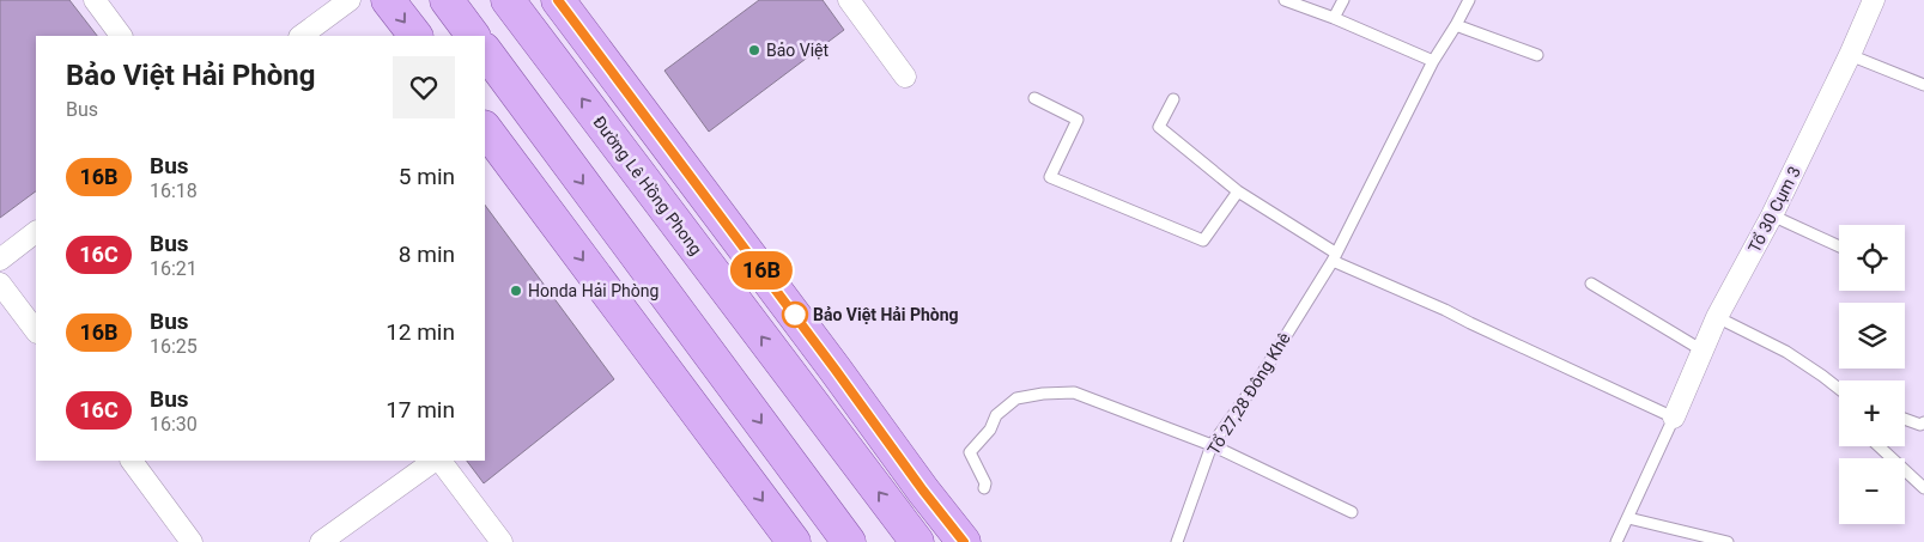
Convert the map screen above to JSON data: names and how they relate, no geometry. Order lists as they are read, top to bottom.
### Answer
{
  "streets": {
    "main road": ["Đường Lê Hồng Phong"],
    "street": ["Tổ 30 Cụm 3"],
    "lane": ["Tổ 27,28 Đông Khê"]
  },
  "places": ["Bảo Việt", "Honda Hải Phòng", "Bảo Việt Hải Phòng"],
  "lines": ["bus line 16B"],
  "page": {
    "on_map": "16B",
    "heading": ["Bảo Việt Hải Phòng", "Bus"],
    "list": [
      {
        "mark": "16B",
        "name": "Bus",
        "note": "16:18",
        "value": "5 min"
      },
      {
        "mark": "16C",
        "name": "Bus",
        "note": "16:21",
        "value": "8 min"
      },
      {
        "mark": "16B",
        "name": "Bus",
        "note": "16:25",
        "value": "12 min"
      },
      {
        "mark": "16C",
        "name": "Bus",
        "note": "16:30",
        "value": "17 min"
      }
    ],
    "map_buttons": ["+", "−"]
  }
}
